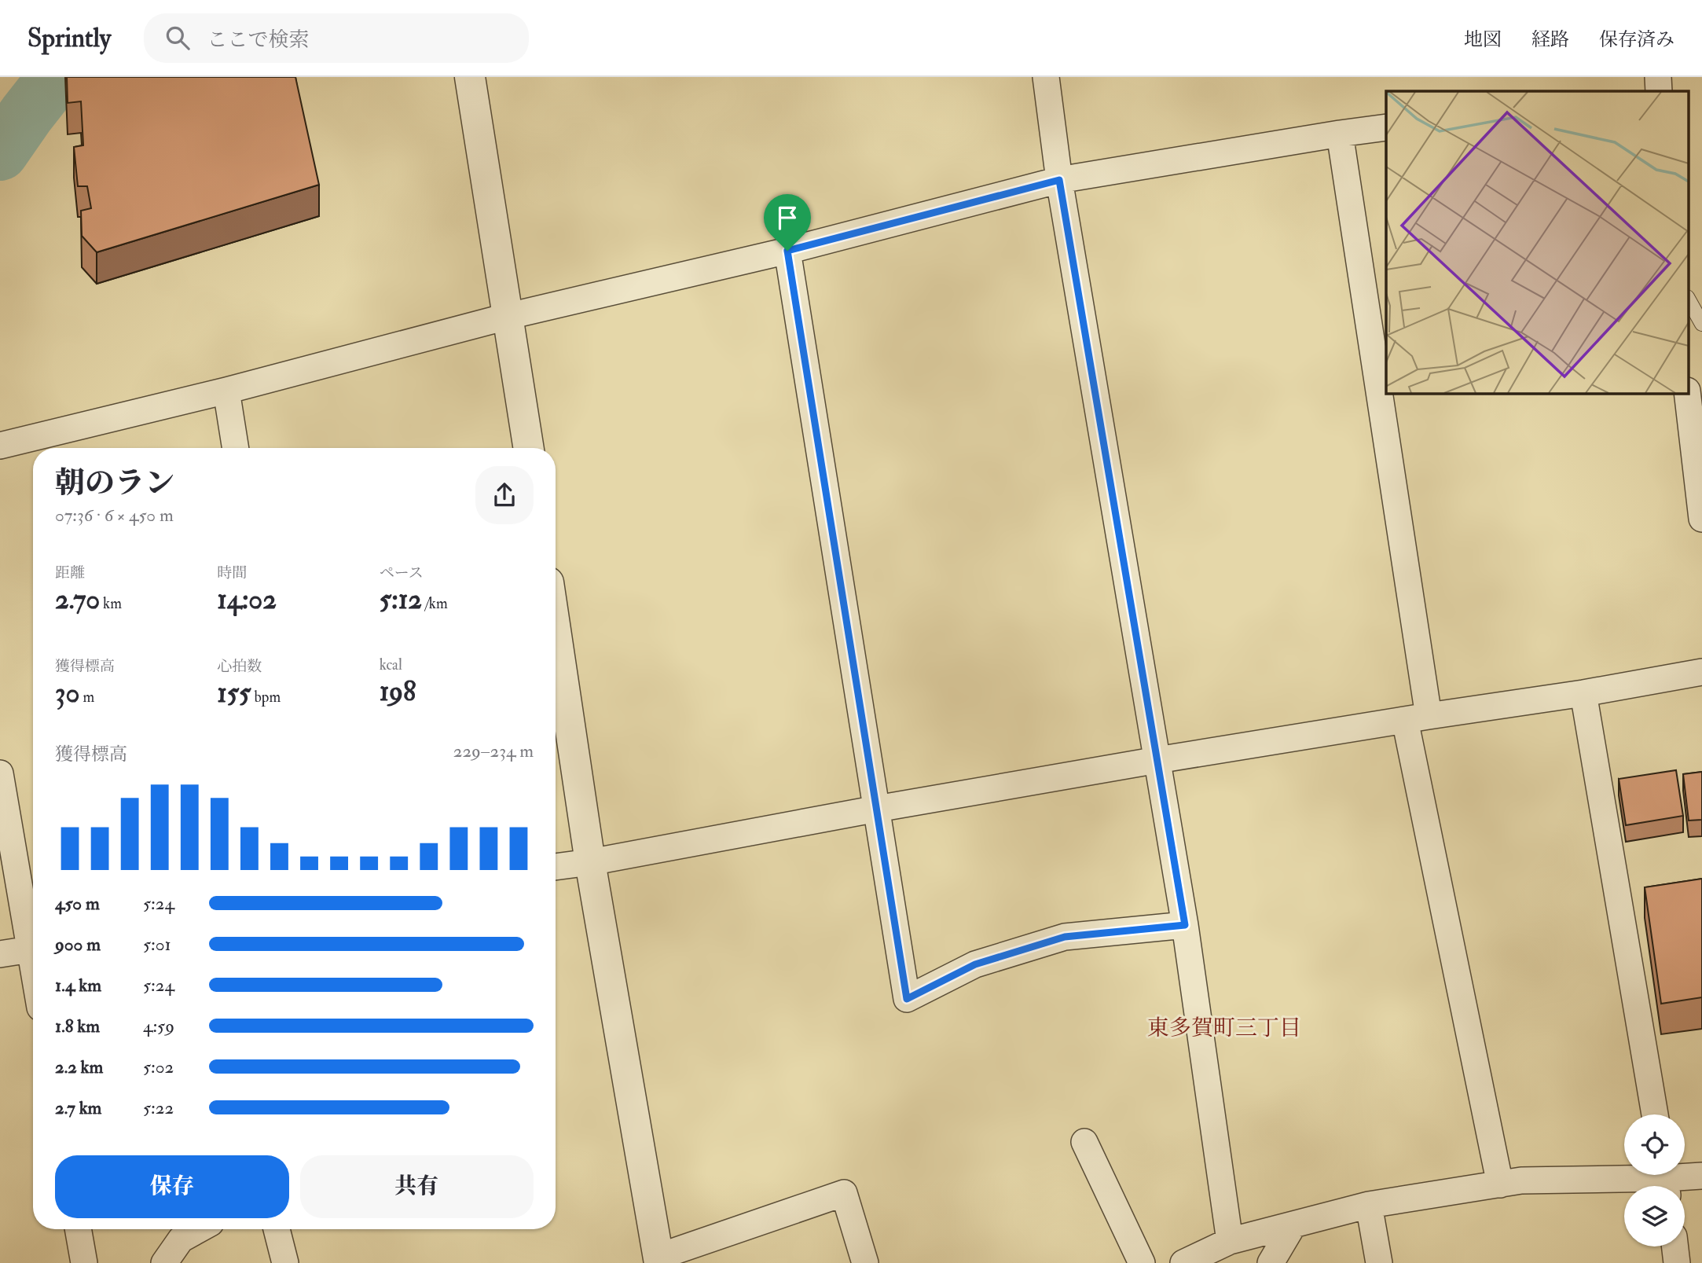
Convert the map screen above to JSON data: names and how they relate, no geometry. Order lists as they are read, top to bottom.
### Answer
{
  "districts": ["東多賀町三丁目"],
  "page": {
    "header": "Sprintly",
    "search": "ここで検索",
    "nav": ["地図", "経路", "保存済み"],
    "heading": ["朝のラン", "07:36 · 6 × 450 m"],
    "stats": [
      ["距離", "2.70 km"],
      ["時間", "14:02"],
      ["ペース", "5:12 /km"],
      ["獲得標高", "30 m"],
      ["心拍数", "155 bpm"],
      ["kcal", "198"]
    ],
    "chart": ["獲得標高", "229–234 m"],
    "list": [
      {
        "name": "450 m",
        "note": "5:24"
      },
      {
        "name": "900 m",
        "note": "5:01"
      },
      {
        "name": "1.4 km",
        "note": "5:24"
      },
      {
        "name": "1.8 km",
        "note": "4:59"
      },
      {
        "name": "2.2 km",
        "note": "5:02"
      },
      {
        "name": "2.7 km",
        "note": "5:22"
      }
    ],
    "buttons": ["保存", "共有"]
  }
}
